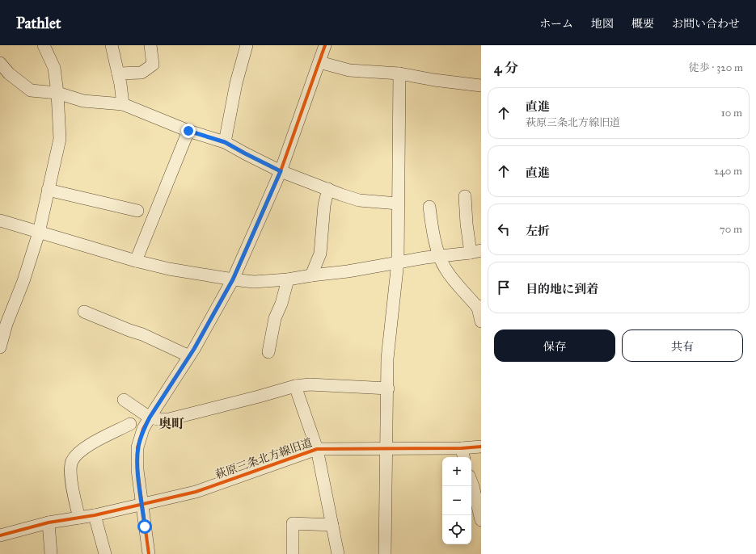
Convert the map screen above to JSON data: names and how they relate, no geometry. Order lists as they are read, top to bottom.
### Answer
{
  "streets": {
    "street": ["萩原三条北方線旧道"]
  },
  "districts": ["奥町"],
  "page": {
    "header": "Pathlet",
    "nav": [
      "ホーム",
      "地図",
      "概要",
      "お問い合わせ"
    ],
    "heading": ["4 分", "徒歩 · 320 m"],
    "list": [
      ["直進", "萩原三条北方線旧道", "10 m"],
      ["直進", "240 m"],
      ["左折", "70 m"],
      "目的地に到着"
    ],
    "buttons": ["保存", "共有"],
    "map_buttons": ["+", "−"]
  }
}
